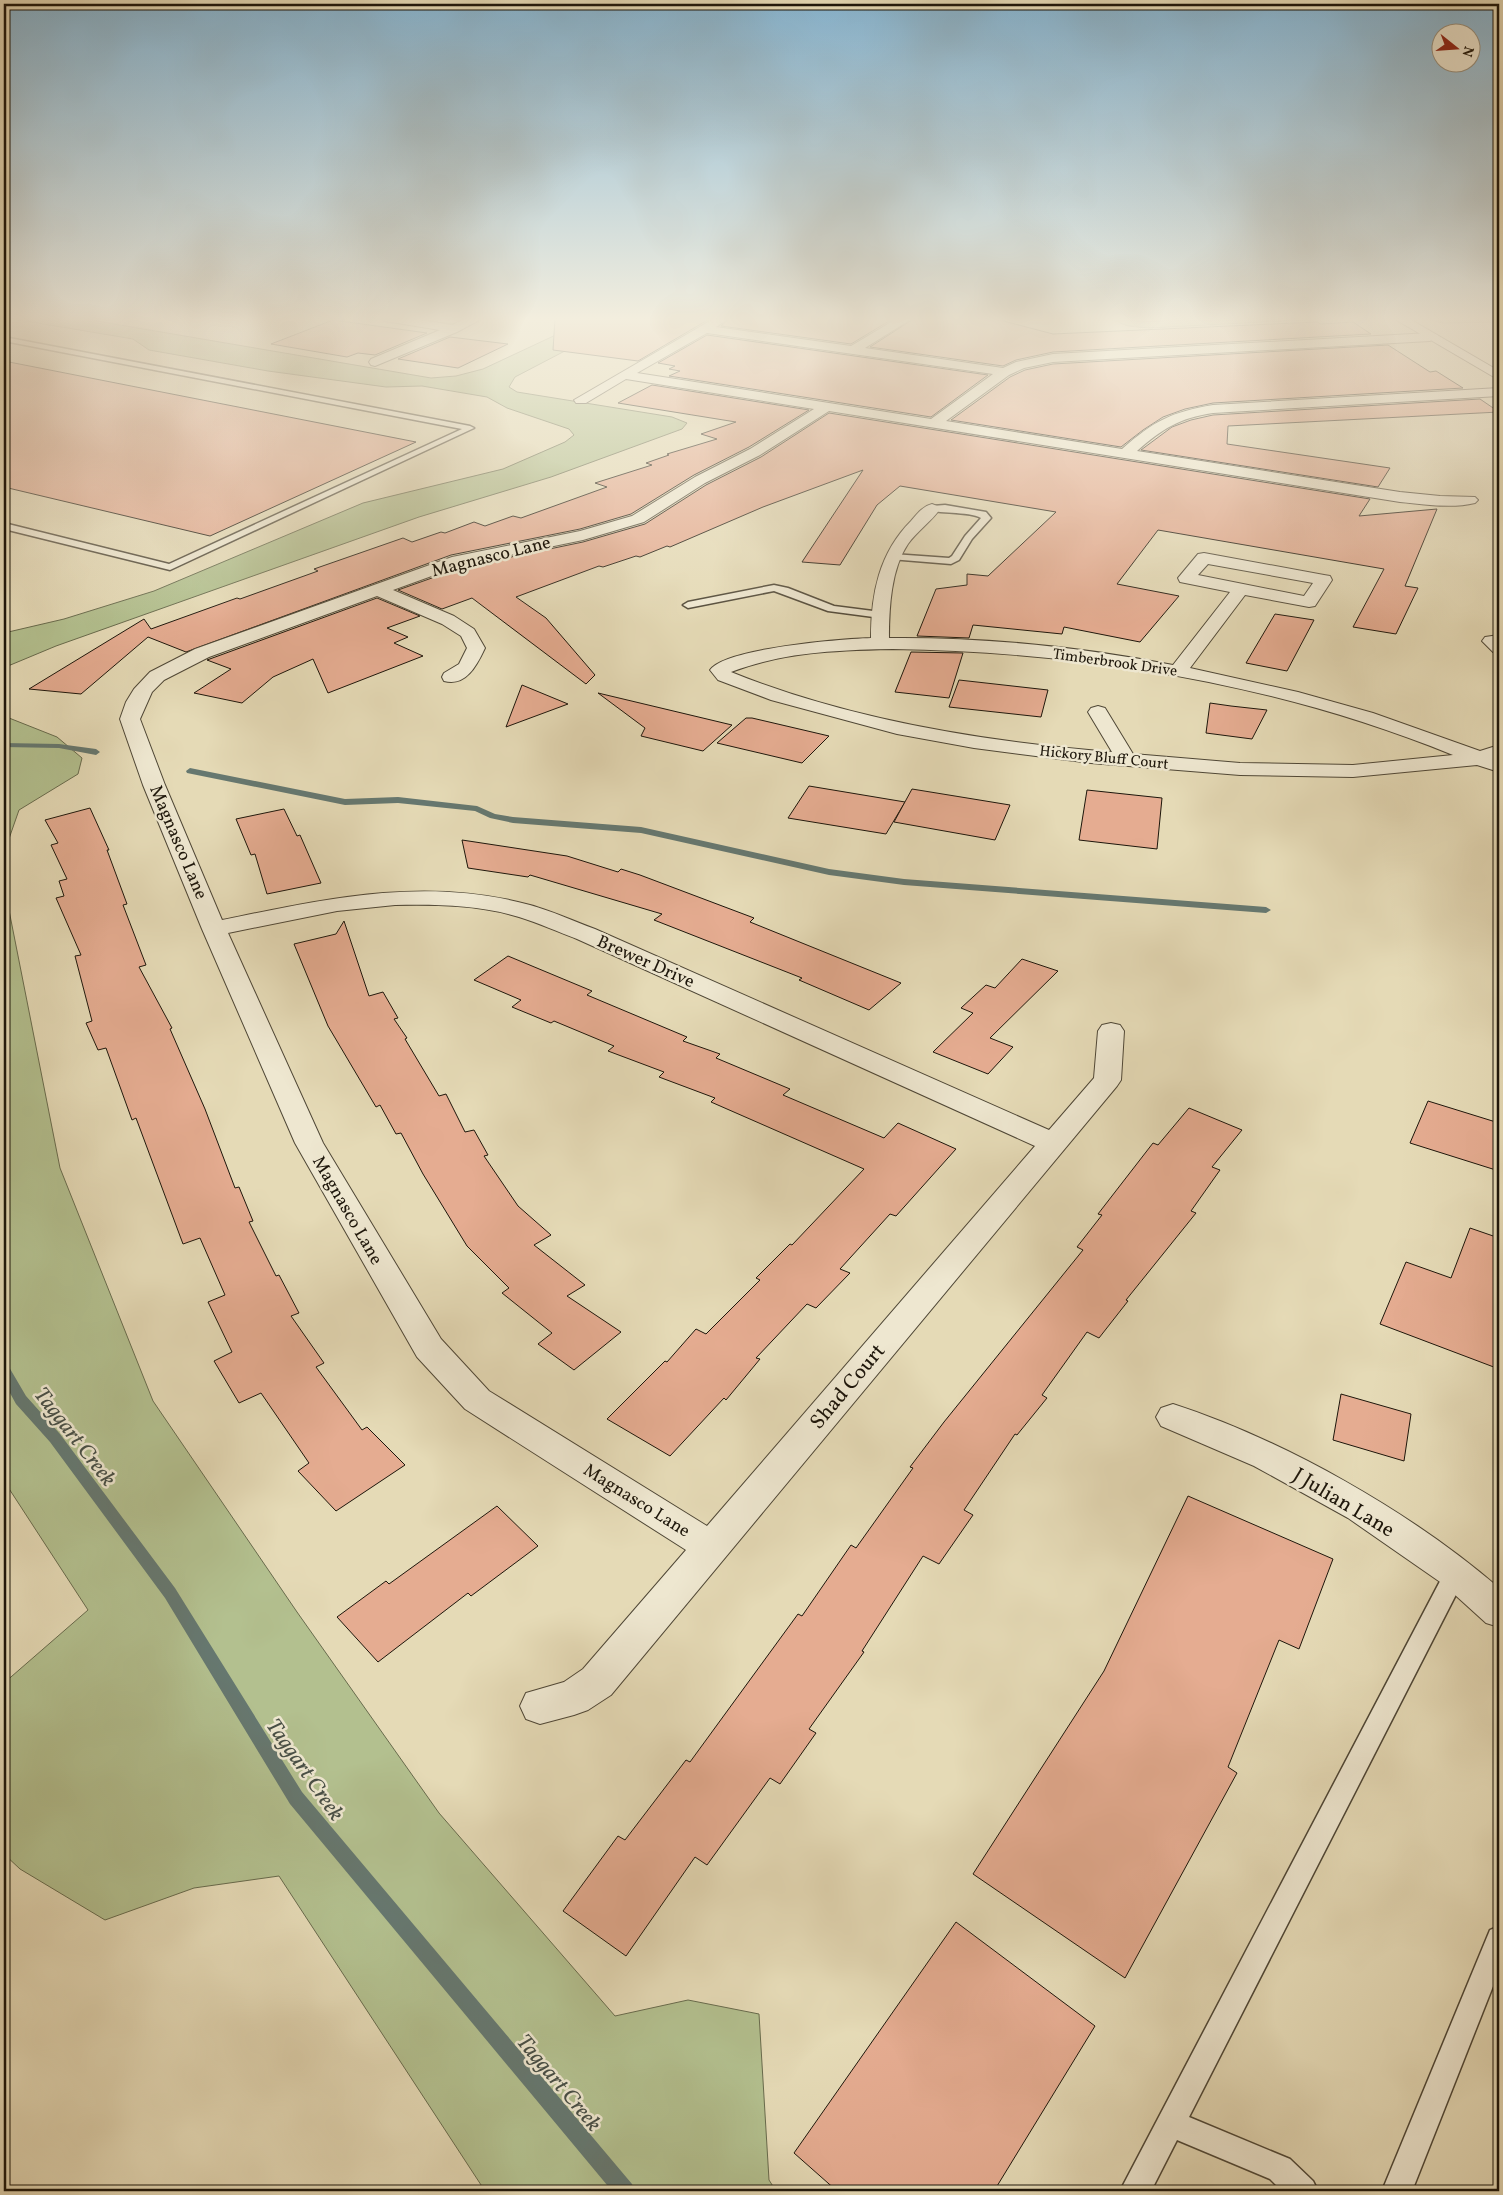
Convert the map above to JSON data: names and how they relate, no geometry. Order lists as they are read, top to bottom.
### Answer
{
  "streets": {
    "street": [
      "Magnasco Lane",
      "Timberbrook Drive",
      "Hickory Bluff Court",
      "Brewer Drive",
      "Shad Court",
      "J Julian Lane"
    ]
  },
  "crossings": [
    ["Magnasco Lane", "Brewer Drive"],
    ["Magnasco Lane", "Shad Court"],
    ["Timberbrook Drive", "Hickory Bluff Court"],
    ["Brewer Drive", "Shad Court"]
  ],
  "water": ["Taggart Creek"],
  "north": "right"
}
